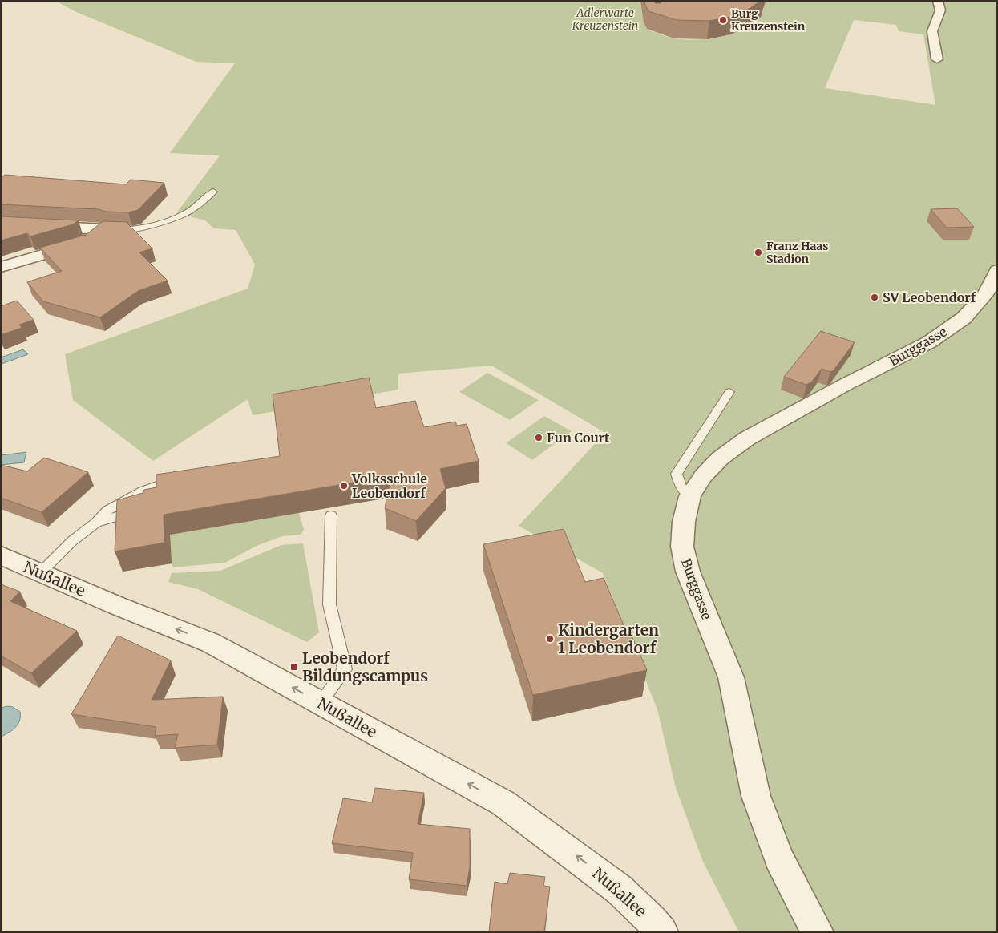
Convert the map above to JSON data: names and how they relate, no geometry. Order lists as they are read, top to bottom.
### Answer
{
  "streets": {
    "street": ["Burggasse", "Nußallee"]
  },
  "one_way": ["Nußallee"],
  "parks": ["Adlerwarte Kreuzenstein"],
  "places": {
    "other": [
      "Burg Kreuzenstein",
      "Franz Haas Stadion",
      "SV Leobendorf",
      "Fun Court",
      "Volksschule Leobendorf",
      "Kindergarten 1 Leobendorf"
    ],
    "transit": ["Leobendorf Bildungscampus"]
  }
}
